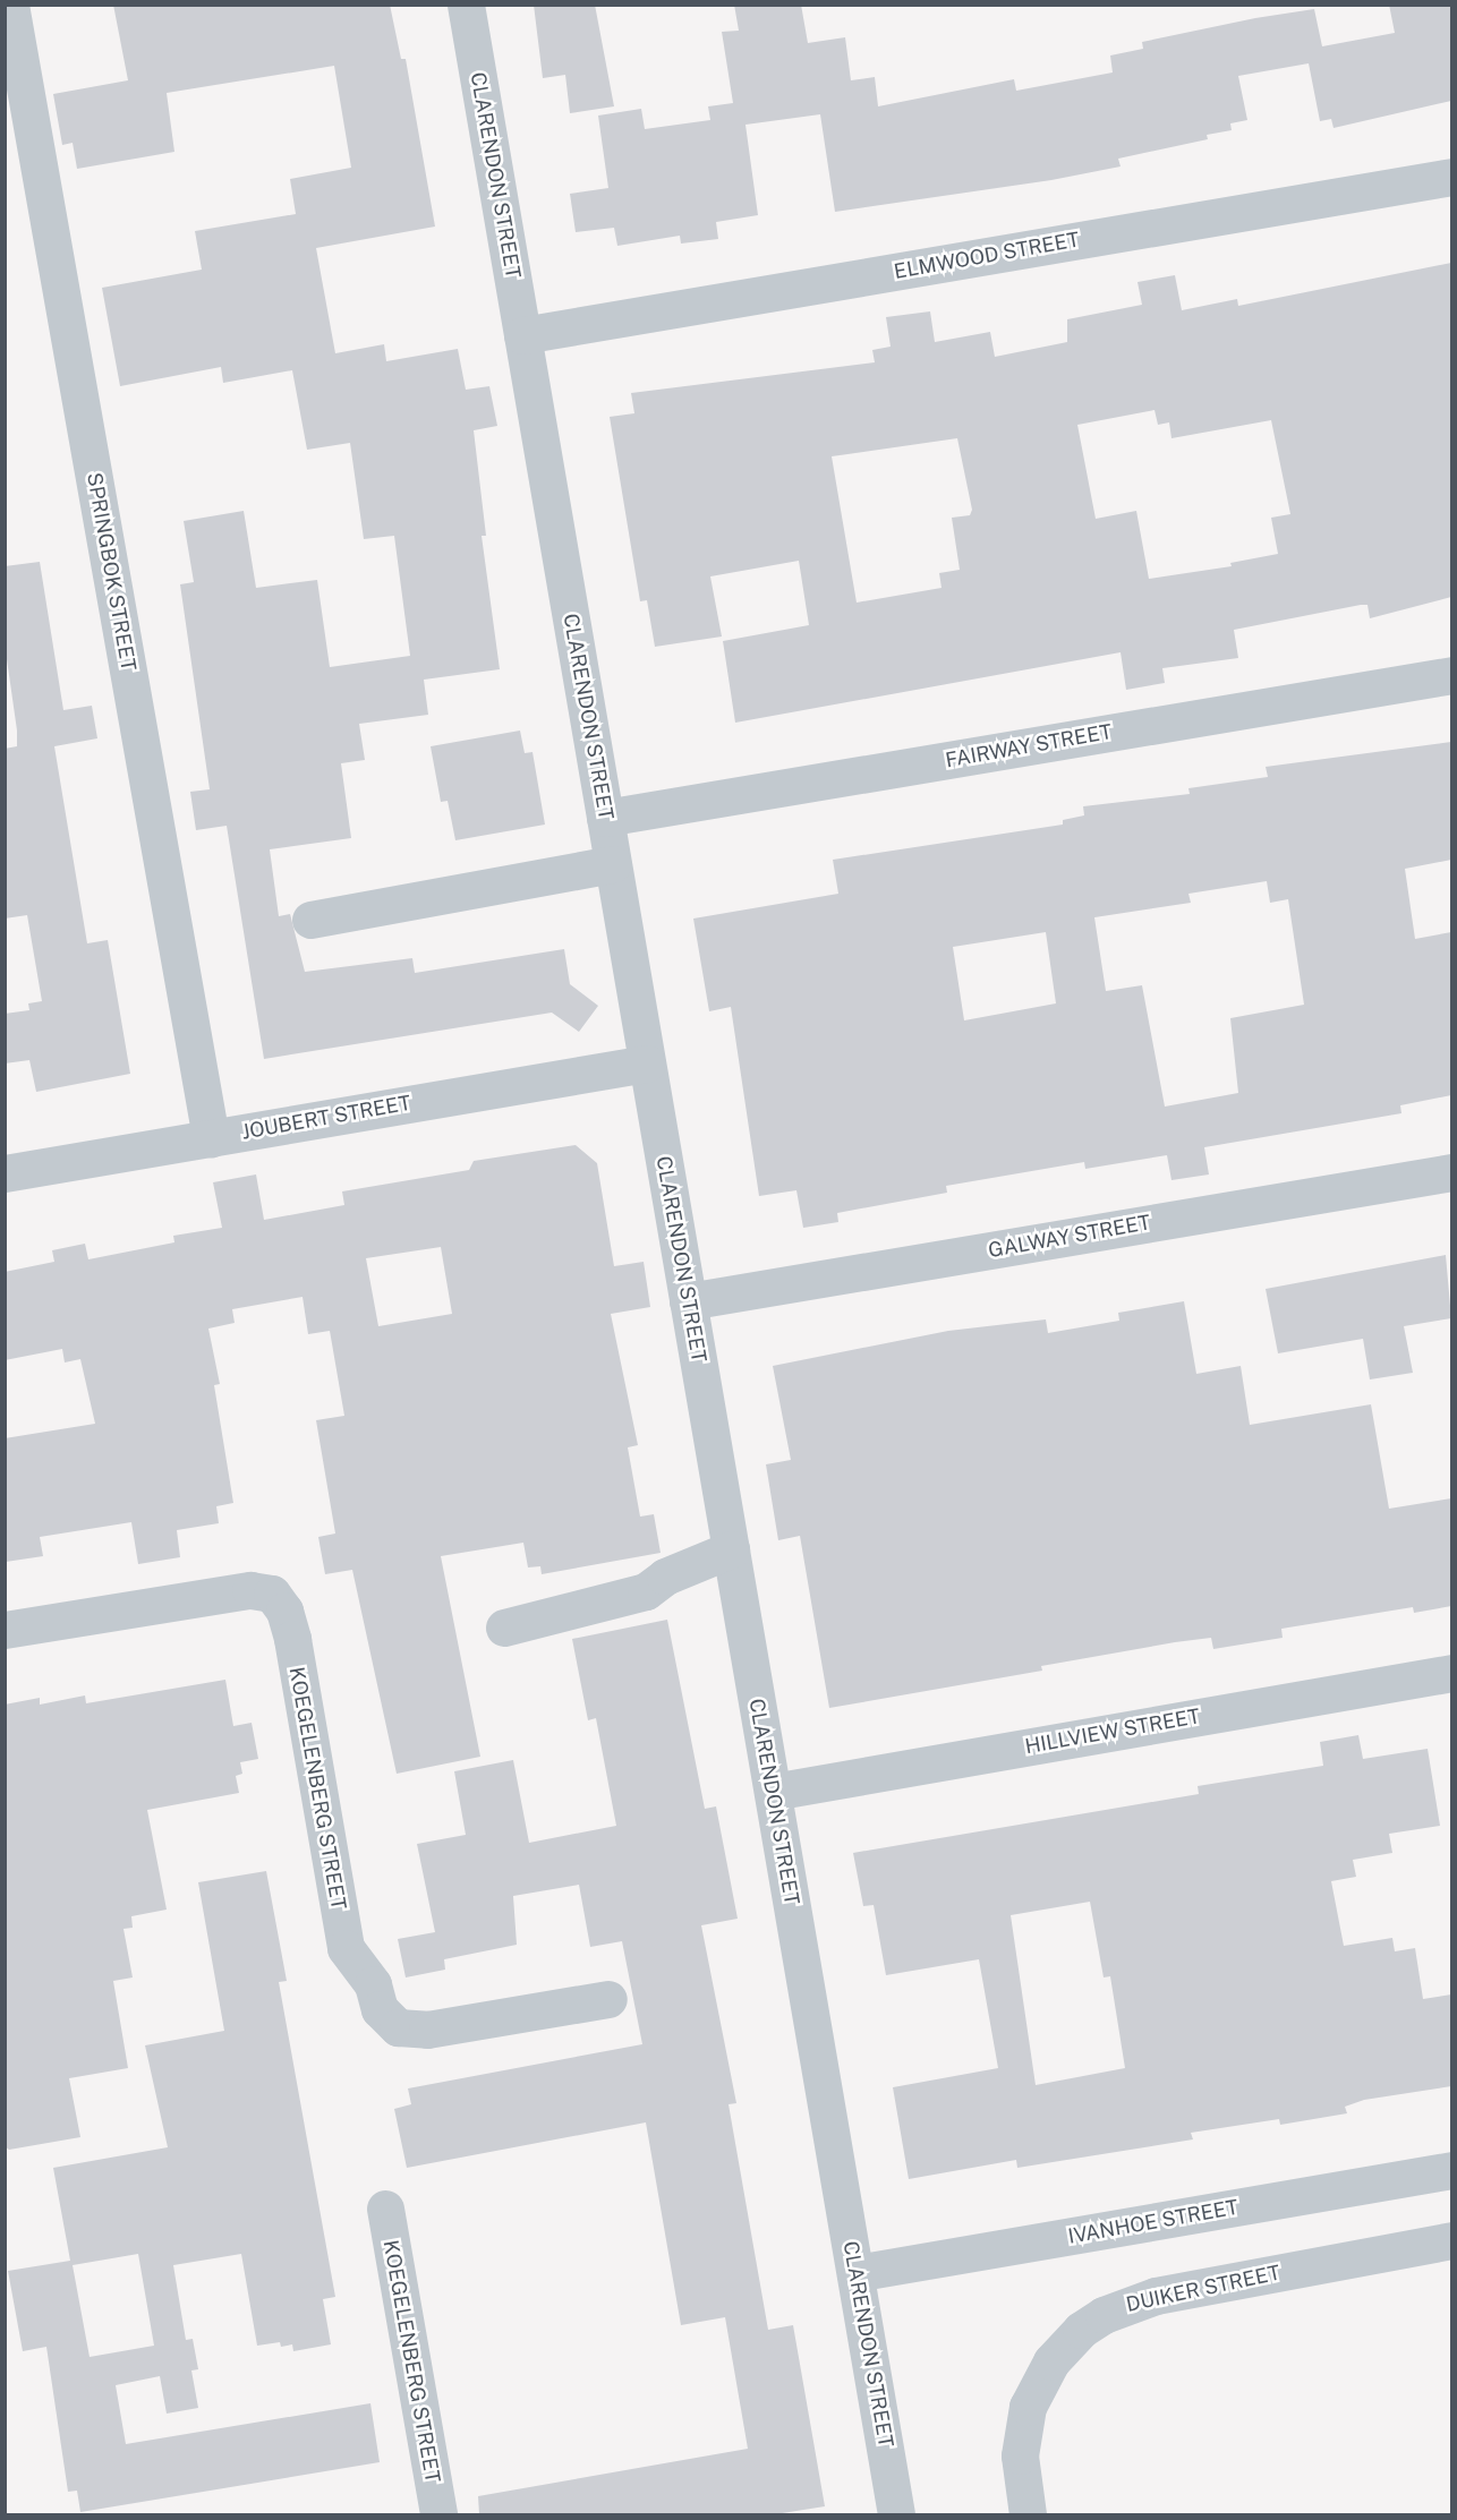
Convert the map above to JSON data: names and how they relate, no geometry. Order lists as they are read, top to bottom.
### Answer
{
  "streets": {
    "street": [
      "CLARENDON STREET",
      "ELMWOOD STREET",
      "SPRINGBOK STREET",
      "FAIRWAY STREET",
      "JOUBERT STREET",
      "GALWAY STREET",
      "HILLVIEW STREET",
      "KOEGELENBERG STREET",
      "IVANHOE STREET",
      "DUIKER STREET"
    ]
  },
  "crossings": [
    ["CLARENDON STREET", "ELMWOOD STREET"],
    ["CLARENDON STREET", "FAIRWAY STREET"],
    ["CLARENDON STREET", "JOUBERT STREET"],
    ["CLARENDON STREET", "GALWAY STREET"],
    ["CLARENDON STREET", "HILLVIEW STREET"],
    ["CLARENDON STREET", "IVANHOE STREET"],
    ["SPRINGBOK STREET", "JOUBERT STREET"]
  ]
}
